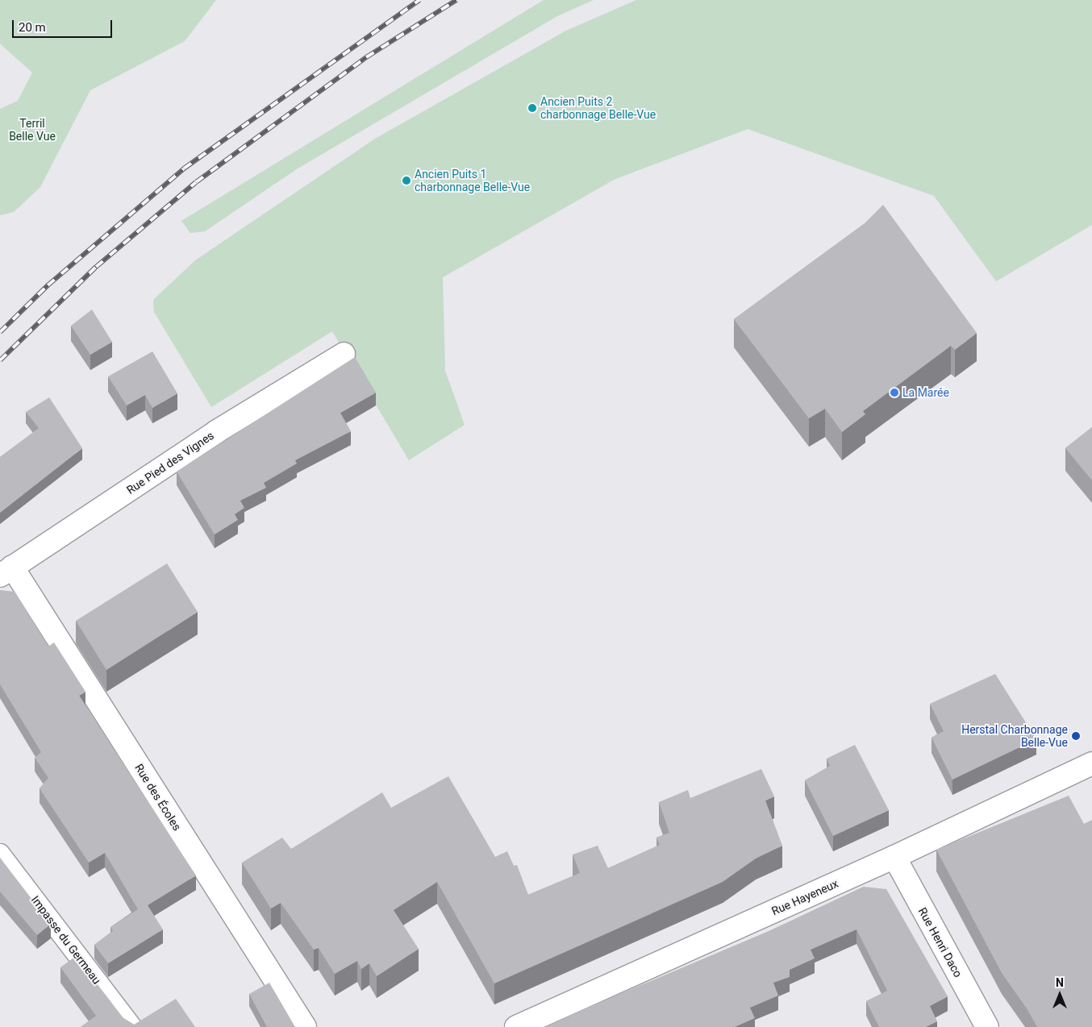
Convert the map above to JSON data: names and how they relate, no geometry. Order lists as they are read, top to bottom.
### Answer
{
  "streets": {
    "street": [
      "Rue Pied des Vignes",
      "Rue des Écoles",
      "Rue Hayeneux",
      "Rue Henri Daco"
    ],
    "lane": ["Impasse du Germeau"]
  },
  "crossings": [
    ["Rue Pied des Vignes", "Rue des Écoles"],
    ["Rue Hayeneux", "Rue Henri Daco"]
  ],
  "parks": ["Terril Belle Vue"],
  "places": [
    "Ancien Puits 2 charbonnage Belle-Vue",
    "Ancien Puits 1 charbonnage Belle-Vue",
    "La Marée",
    "Herstal Charbonnage Belle-Vue"
  ],
  "scale_bar": "20 m",
  "north": "top"
}
